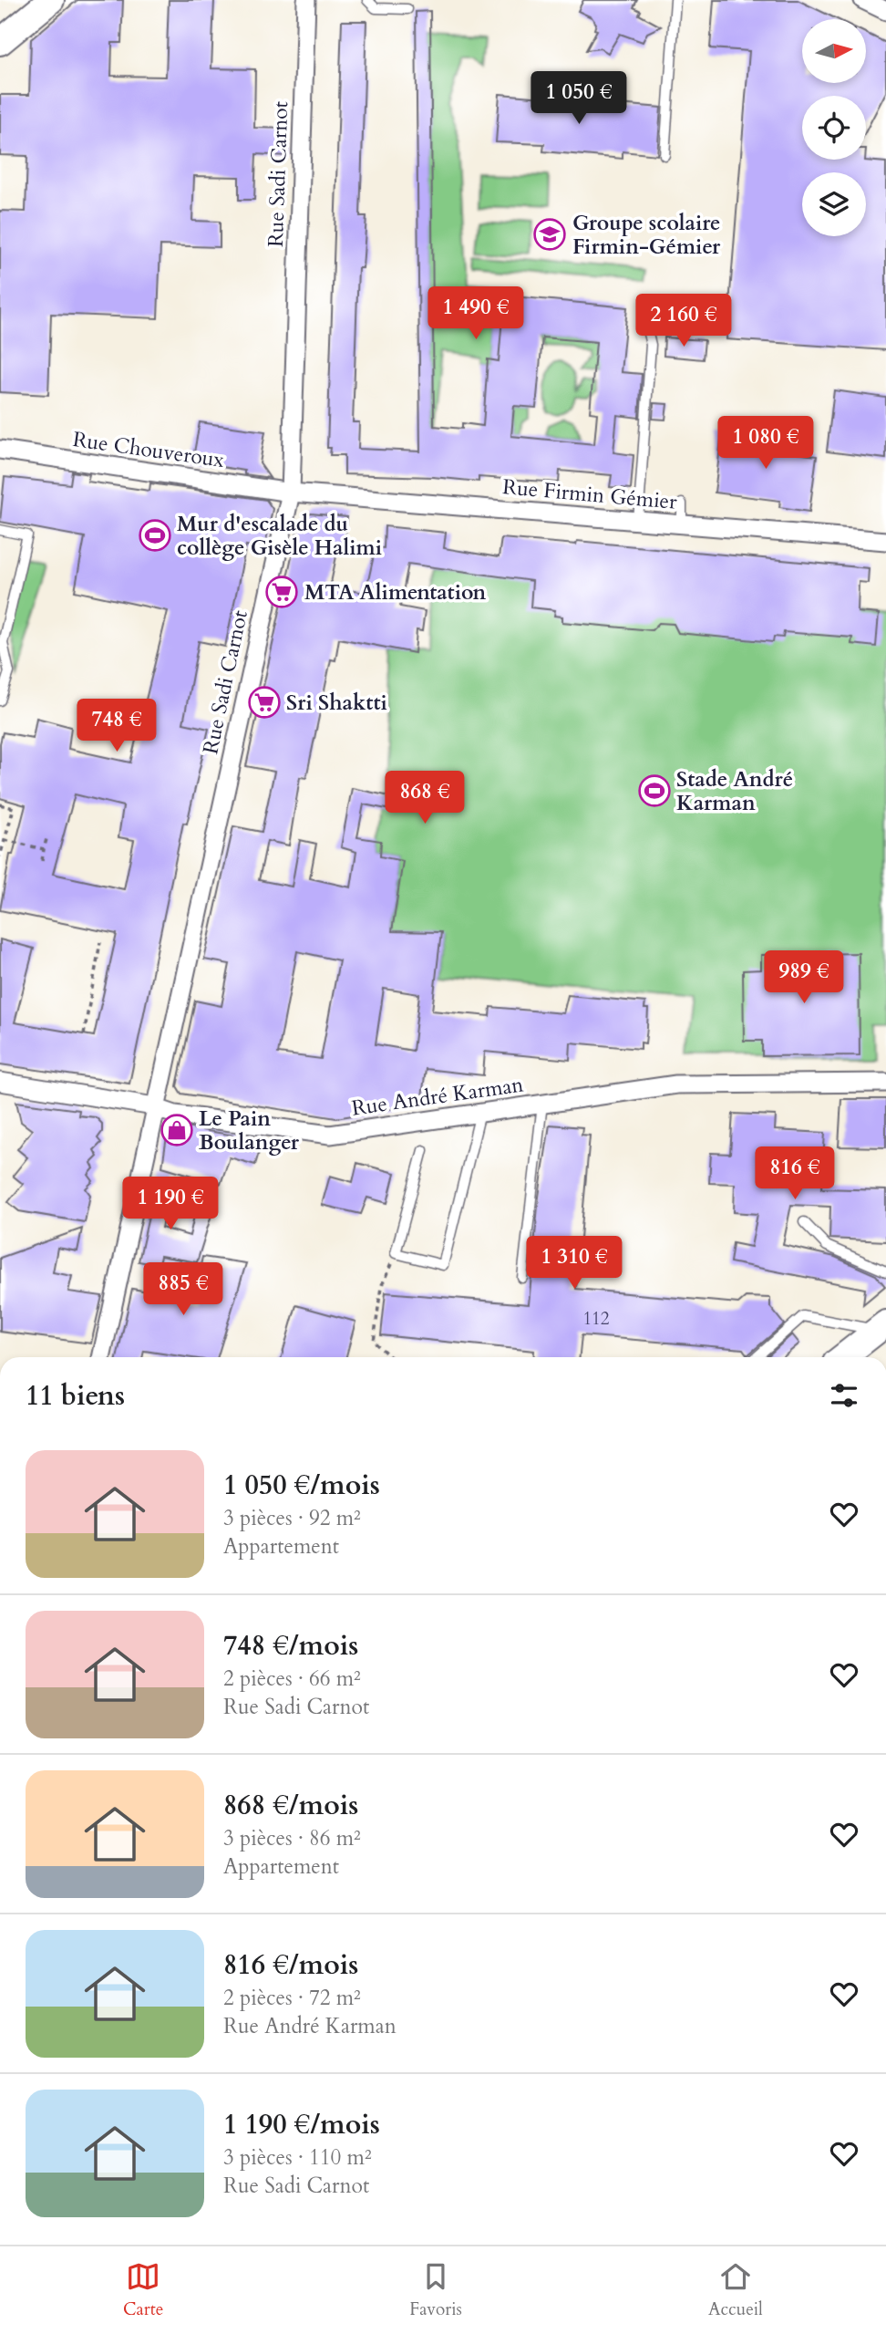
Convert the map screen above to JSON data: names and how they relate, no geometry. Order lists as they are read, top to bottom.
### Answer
{
  "streets": {
    "street": [
      "Rue Sadi Carnot",
      "Rue Chouveroux",
      "Rue Firmin Gémier",
      "Rue André Karman"
    ]
  },
  "crossings": [
    ["Rue Sadi Carnot", "Rue Chouveroux"],
    ["Rue Sadi Carnot", "Rue Firmin Gémier"],
    ["Rue Sadi Carnot", "Rue André Karman"],
    ["Rue Chouveroux", "Rue Firmin Gémier"]
  ],
  "places": {
    "school or university": ["Groupe scolaire Firmin-Gémier"],
    "sports": ["Mur d'escalade du collège Gisèle Halimi", "Stade André Karman"],
    "supermarket": ["MTA Alimentation", "Sri Shaktti"],
    "shop": ["Le Pain Boulanger"]
  },
  "house_numbers": ["112"],
  "north": "right",
  "page": {
    "price": [
      "1 050 €",
      "1 490 €",
      "2 160 €",
      "1 080 €",
      "748 €",
      "868 €",
      "989 €",
      "816 €",
      "1 190 €",
      "1 310 €",
      "885 €"
    ],
    "heading": "11 biens",
    "list": [
      {
        "name": "1 050 €/mois",
        "note": "3 pièces · 92 m² · Appartement"
      },
      {
        "name": "748 €/mois",
        "note": "2 pièces · 66 m² · Rue Sadi Carnot"
      },
      {
        "name": "868 €/mois",
        "note": "3 pièces · 86 m² · Appartement"
      },
      {
        "name": "816 €/mois",
        "note": "2 pièces · 72 m² · Rue André Karman"
      },
      {
        "name": "1 190 €/mois",
        "note": "3 pièces · 110 m² · Rue Sadi Carnot"
      }
    ],
    "tabs": ["Carte", "Favoris", "Accueil"]
  }
}
